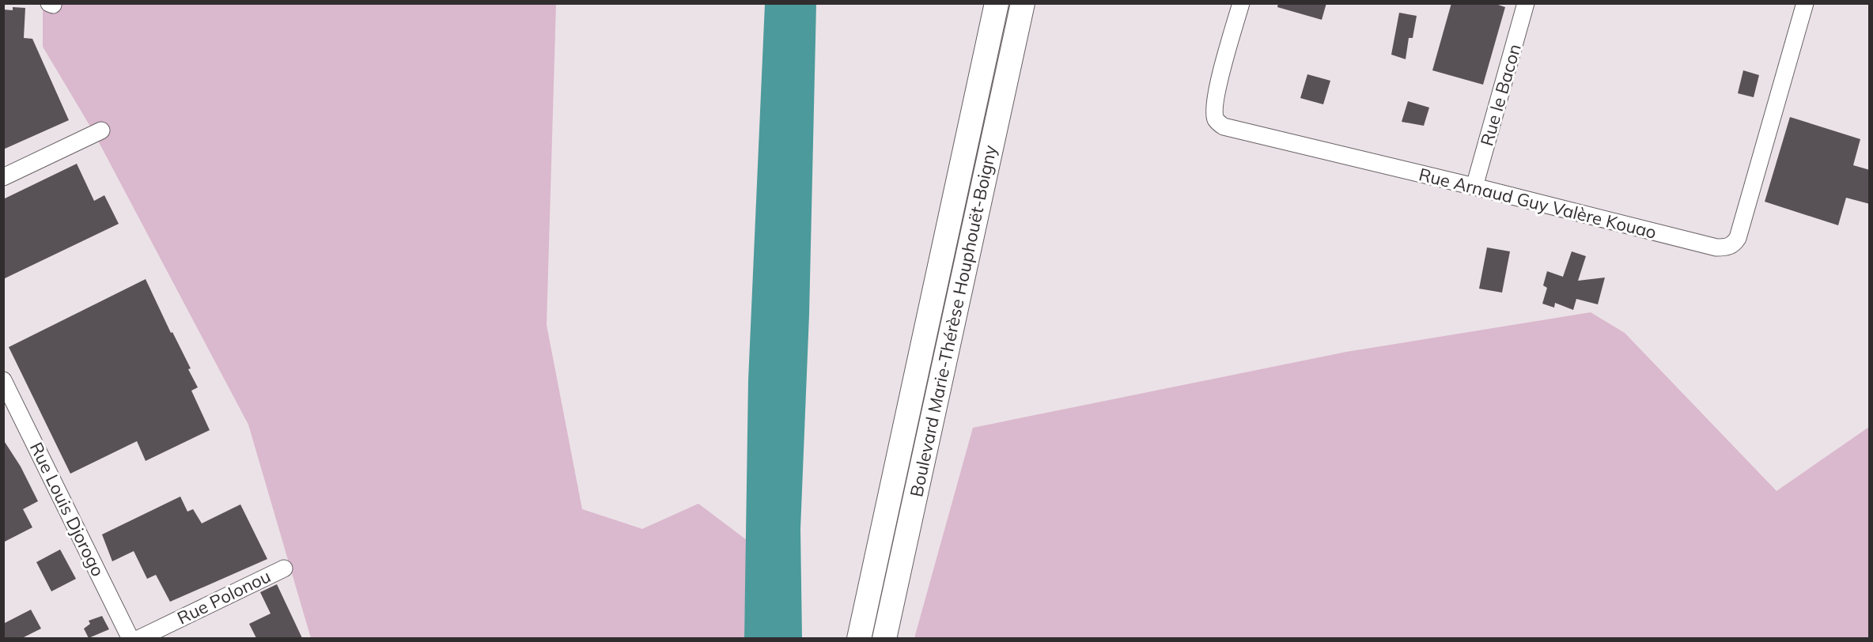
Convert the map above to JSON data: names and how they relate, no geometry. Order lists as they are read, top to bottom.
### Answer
{
  "streets": {
    "main road": ["Boulevard Marie-Thérèse Houphouët-Boigny"],
    "street": [
      "Rue le Bacon",
      "Rue Arnaud Guy Valère Kouao",
      "Rue Louis Djorogo",
      "Rue Polonou"
    ]
  },
  "crossings": [
    ["Rue le Bacon", "Rue Arnaud Guy Valère Kouao"]
  ]
}
